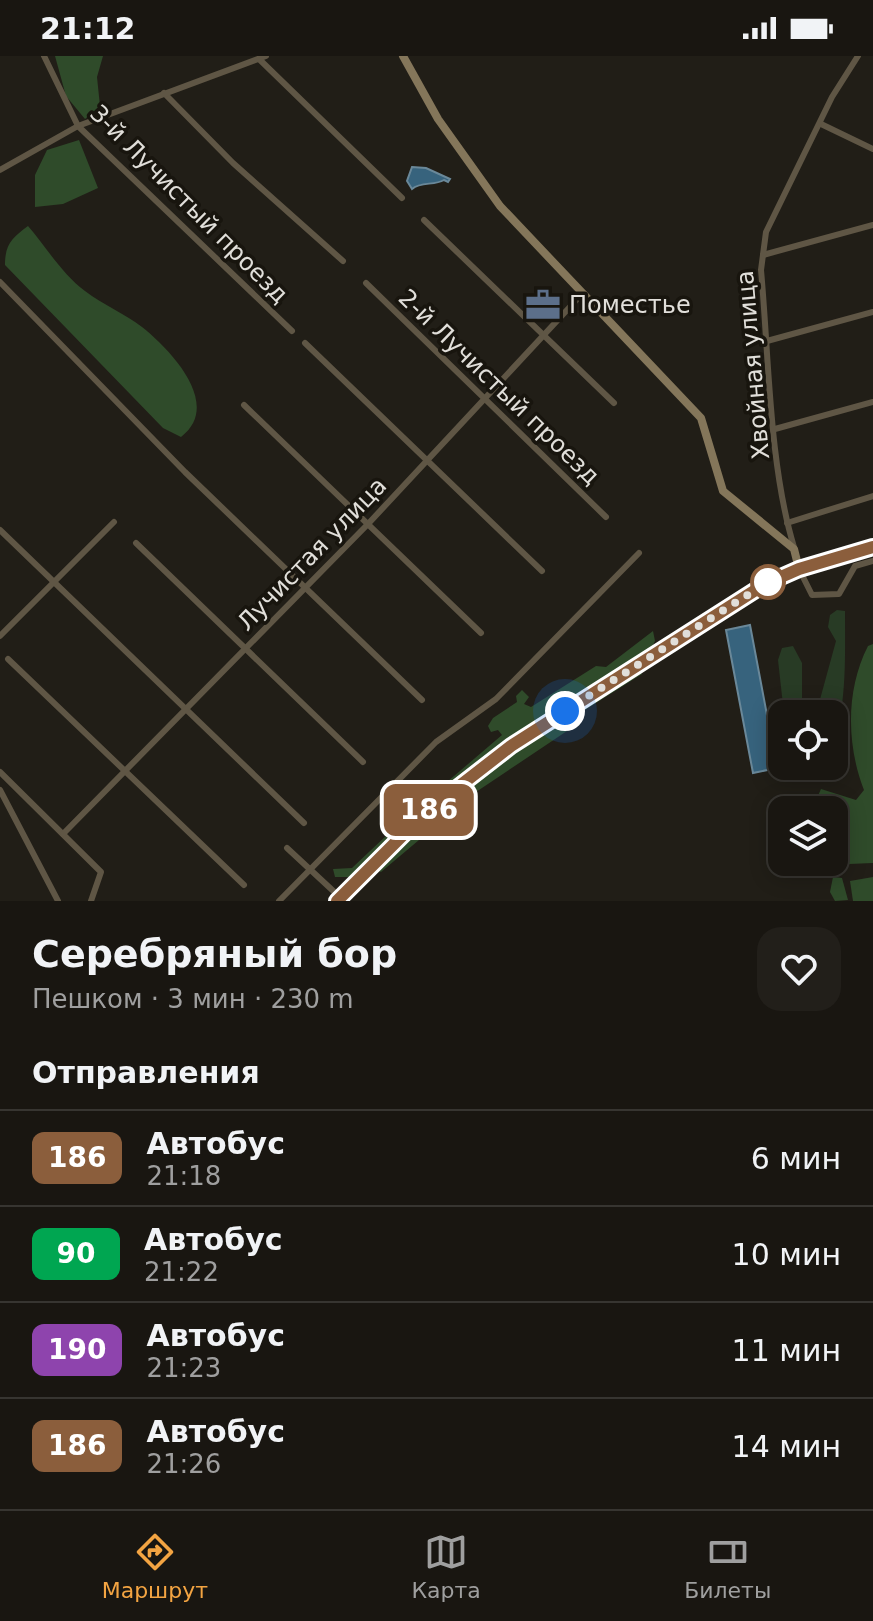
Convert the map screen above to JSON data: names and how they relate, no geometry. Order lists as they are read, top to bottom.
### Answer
{
  "streets": {
    "street": [
      "3-й Лучистый проезд",
      "Хвойная улица",
      "2-й Лучистый проезд",
      "Лучистая улица"
    ]
  },
  "crossings": [
    ["2-й Лучистый проезд", "Лучистая улица"]
  ],
  "places": {
    "office": ["Поместье"]
  },
  "lines": ["bus line 186"],
  "page": {
    "status": "21:12",
    "on_map": "186",
    "heading": [
      ["Серебряный бор", "Пешком · 3 мин · 230 m"],
      "Отправления"
    ],
    "list": [
      {
        "mark": "186",
        "name": "Автобус",
        "note": "21:18",
        "value": "6 мин"
      },
      {
        "mark": "90",
        "name": "Автобус",
        "note": "21:22",
        "value": "10 мин"
      },
      {
        "mark": "190",
        "name": "Автобус",
        "note": "21:23",
        "value": "11 мин"
      },
      {
        "mark": "186",
        "name": "Автобус",
        "note": "21:26",
        "value": "14 мин"
      }
    ],
    "tabs": ["Маршрут", "Карта", "Билеты"]
  }
}
